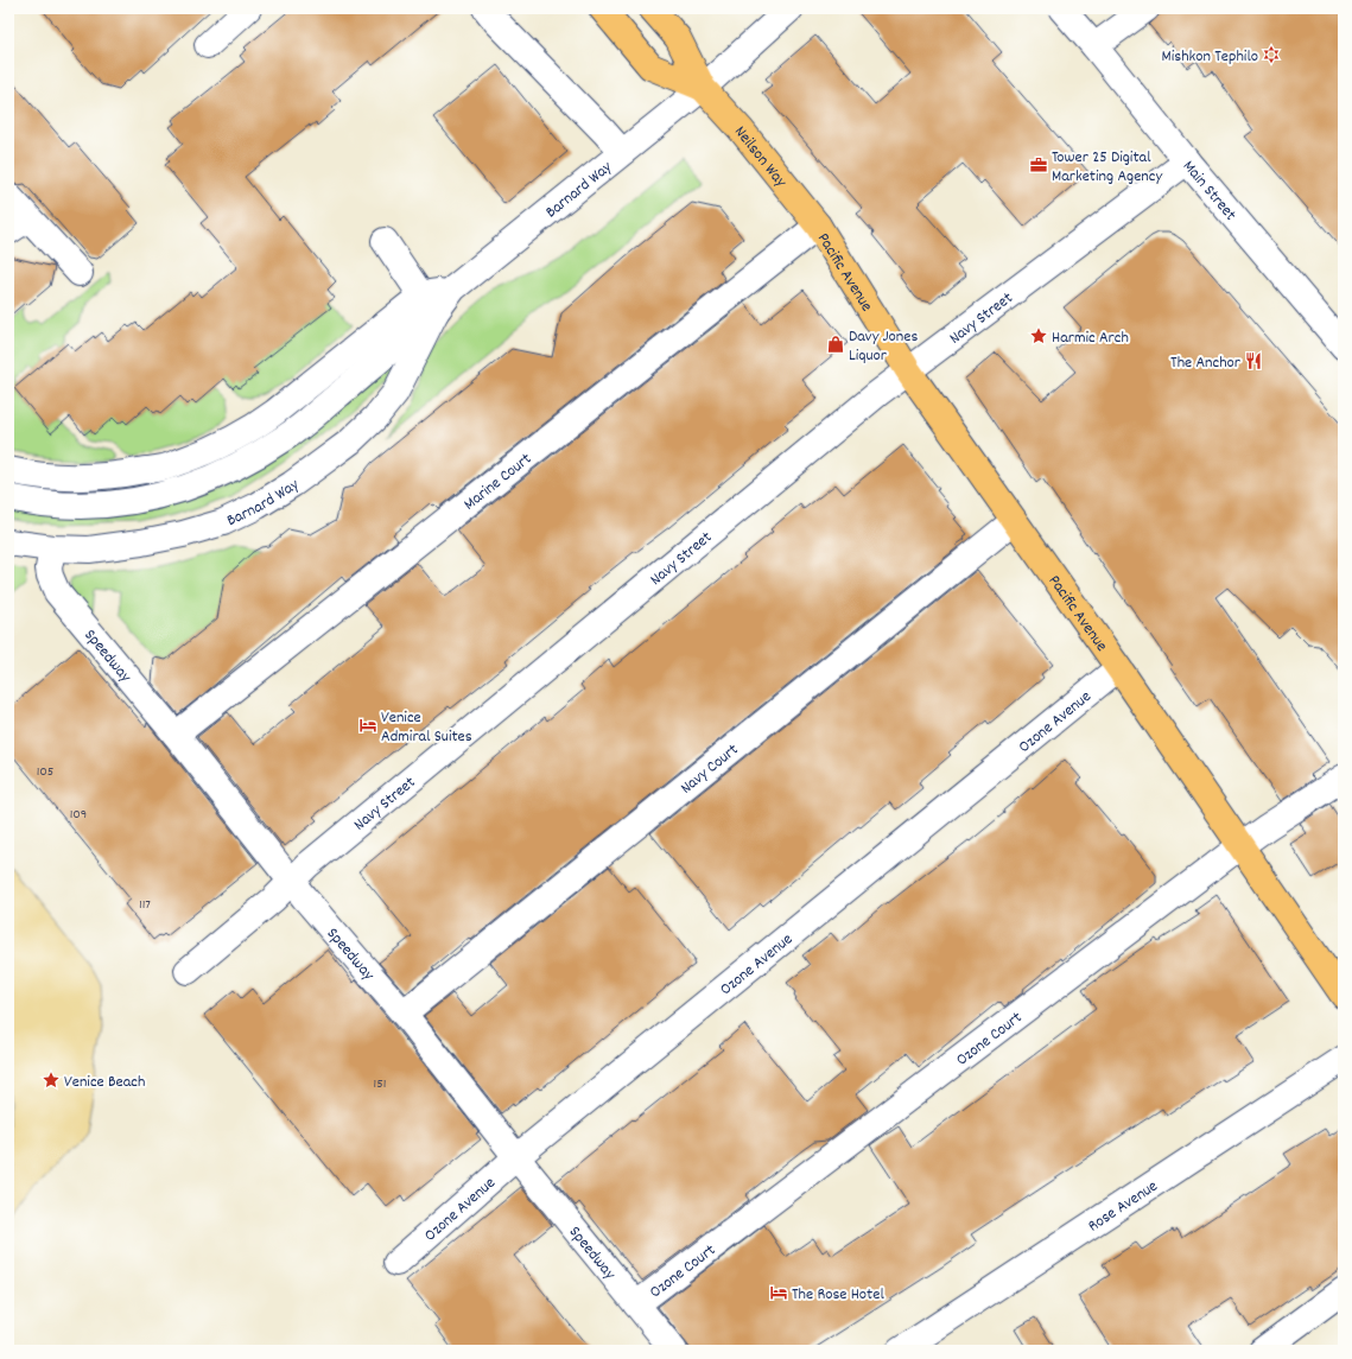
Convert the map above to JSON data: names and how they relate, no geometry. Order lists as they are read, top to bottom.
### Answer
{
  "streets": {
    "main road": ["Neilson Way", "Pacific Avenue"],
    "street": [
      "Barnard Way",
      "Main Street",
      "Navy Street",
      "Marine Court",
      "Speedway",
      "Ozone Avenue",
      "Navy Court",
      "Ozone Court",
      "Rose Avenue"
    ]
  },
  "crossings": [
    ["Neilson Way", "Barnard Way"],
    ["Neilson Way", "Pacific Avenue"],
    ["Neilson Way", "Marine Court"],
    ["Barnard Way", "Speedway"],
    ["Main Street", "Navy Street"],
    ["Pacific Avenue", "Navy Street"],
    ["Pacific Avenue", "Marine Court"],
    ["Pacific Avenue", "Ozone Avenue"],
    ["Pacific Avenue", "Navy Court"],
    ["Pacific Avenue", "Ozone Court"],
    ["Navy Street", "Speedway"],
    ["Marine Court", "Speedway"],
    ["Speedway", "Ozone Avenue"],
    ["Speedway", "Navy Court"],
    ["Speedway", "Ozone Court"]
  ],
  "places": {
    "synagogue": ["Mishkon Tephilo"],
    "office": ["Tower 25 Digital Marketing Agency"],
    "place": ["Harmic Arch", "Venice Beach"],
    "shop": ["Davy Jones Liquor"],
    "restaurant": ["The Anchor"],
    "hotel": ["Venice Admiral Suites", "The Rose Hotel"]
  },
  "house_numbers": [
    "105",
    "109",
    "117",
    "151"
  ]
}
